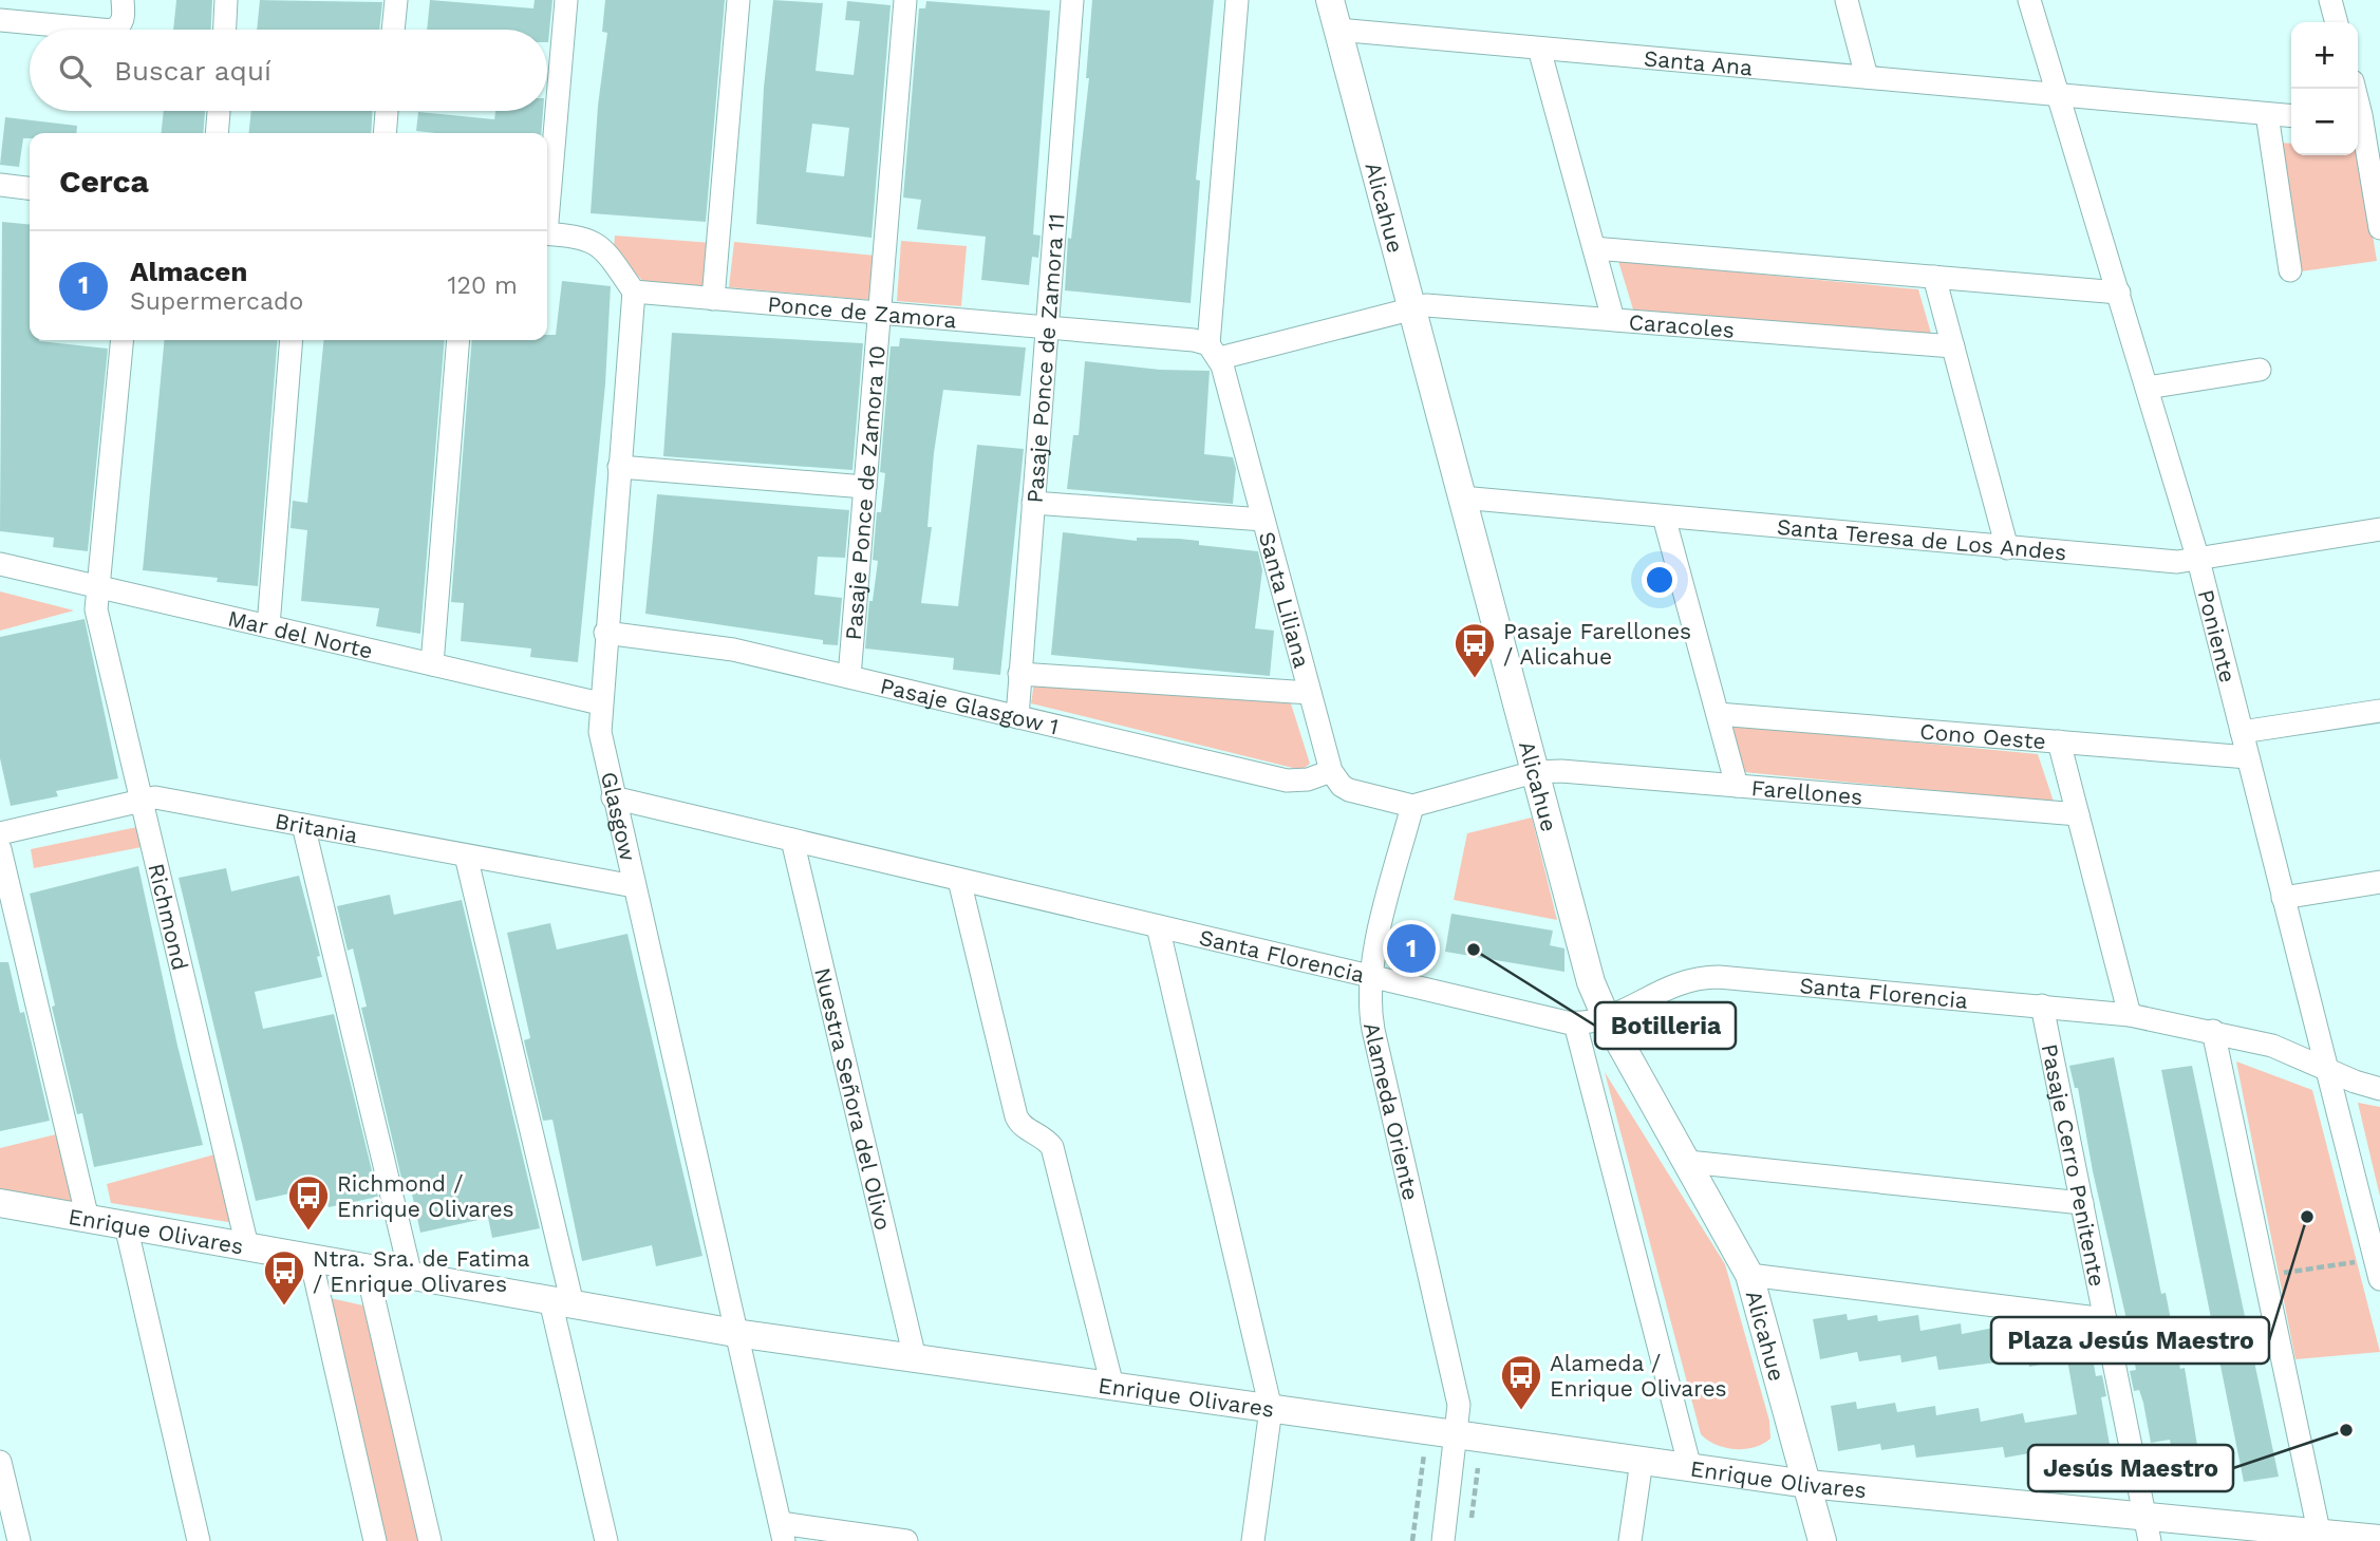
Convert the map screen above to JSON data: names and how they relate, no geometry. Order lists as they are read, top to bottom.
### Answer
{
  "streets": {
    "street": [
      "Santa Ana",
      "Alicahue",
      "Ponce de Zamora",
      "Caracoles",
      "Pasaje Ponce de Zamora 11",
      "Pasaje Ponce de Zamora 10",
      "Santa Teresa de Los Andes",
      "Santa Liliana",
      "Mar del Norte",
      "Poniente",
      "Pasaje Glasgow 1",
      "Cono Oeste",
      "Farellones",
      "Glasgow",
      "Britania",
      "Richmond",
      "Santa Florencia",
      "Nuestra Señora del Olivo",
      "Alameda Oriente",
      "Pasaje Cerro Penitente",
      "Enrique Olivares"
    ]
  },
  "crossings": [
    ["Santa Ana", "Alicahue"],
    ["Santa Ana", "Poniente"],
    ["Alicahue", "Caracoles"],
    ["Alicahue", "Santa Teresa de Los Andes"],
    ["Alicahue", "Farellones"],
    ["Alicahue", "Santa Florencia"],
    ["Alicahue", "Enrique Olivares"],
    ["Ponce de Zamora", "Caracoles"],
    ["Ponce de Zamora", "Pasaje Ponce de Zamora 11"],
    ["Ponce de Zamora", "Pasaje Ponce de Zamora 10"],
    ["Ponce de Zamora", "Santa Liliana"],
    ["Ponce de Zamora", "Glasgow"],
    ["Caracoles", "Santa Liliana"],
    ["Pasaje Ponce de Zamora 11", "Pasaje Glasgow 1"],
    ["Pasaje Ponce de Zamora 10", "Pasaje Glasgow 1"],
    ["Santa Teresa de Los Andes", "Poniente"],
    ["Santa Liliana", "Pasaje Glasgow 1"],
    ["Mar del Norte", "Glasgow"],
    ["Mar del Norte", "Richmond"],
    ["Poniente", "Cono Oeste"],
    ["Poniente", "Santa Florencia"],
    ["Pasaje Glasgow 1", "Glasgow"],
    ["Glasgow", "Britania"],
    ["Glasgow", "Santa Florencia"],
    ["Glasgow", "Enrique Olivares"],
    ["Britania", "Richmond"],
    ["Richmond", "Enrique Olivares"],
    ["Santa Florencia", "Nuestra Señora del Olivo"],
    ["Santa Florencia", "Alameda Oriente"],
    ["Santa Florencia", "Pasaje Cerro Penitente"],
    ["Nuestra Señora del Olivo", "Enrique Olivares"],
    ["Alameda Oriente", "Enrique Olivares"],
    ["Pasaje Cerro Penitente", "Enrique Olivares"]
  ],
  "places": {
    "bus stop": [
      "Pasaje Farellones / Alicahue",
      "Richmond / Enrique Olivares",
      "Ntra. Sra. de Fatima / Enrique Olivares",
      "Alameda / Enrique Olivares"
    ],
    "other": ["Botilleria", "Plaza Jesús Maestro", "Jesús Maestro"]
  },
  "page": {
    "map_buttons": ["+", "−"],
    "search": "Buscar aquí",
    "heading": "Cerca",
    "list": [
      {
        "mark": "1",
        "name": "Almacen",
        "note": "Supermercado",
        "value": "120 m"
      }
    ],
    "pins": "1"
  }
}
